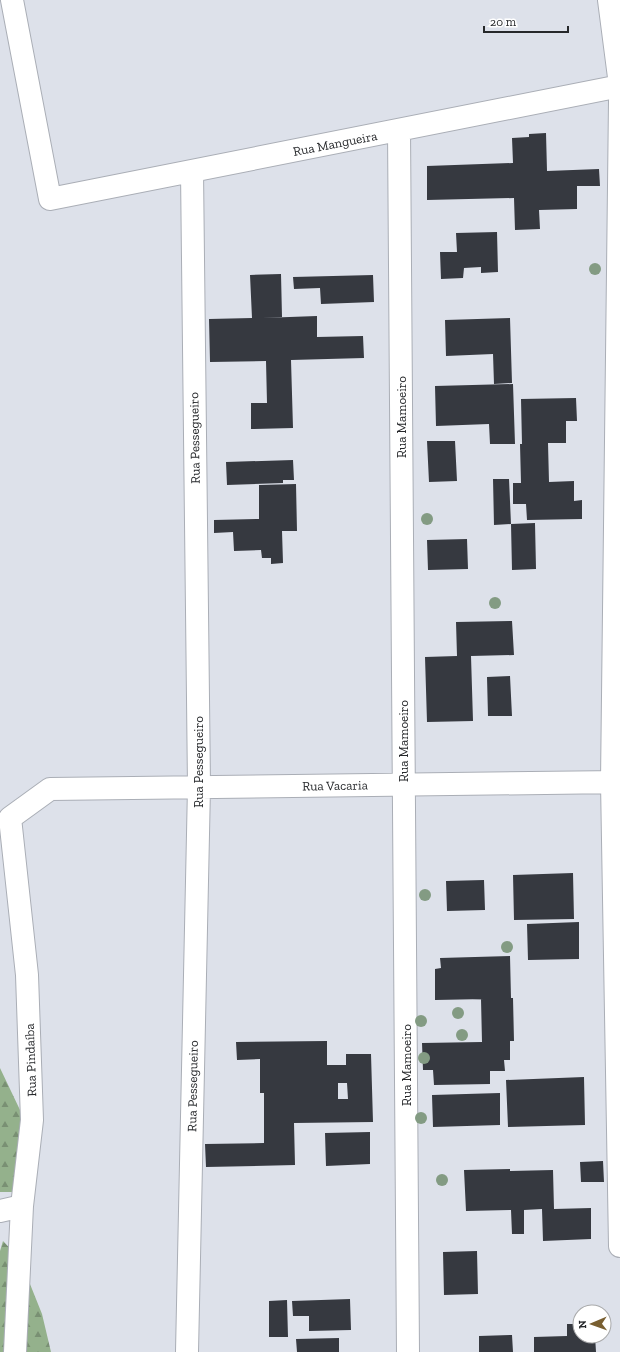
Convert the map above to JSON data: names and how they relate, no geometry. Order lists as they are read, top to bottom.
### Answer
{
  "streets": {
    "street": [
      "Rua Mangueira",
      "Rua Mamoeiro",
      "Rua Pessegueiro",
      "Rua Vacaria",
      "Rua Pindaíba"
    ]
  },
  "crossings": [
    ["Rua Mangueira", "Rua Mamoeiro"],
    ["Rua Mangueira", "Rua Pessegueiro"],
    ["Rua Mamoeiro", "Rua Vacaria"],
    ["Rua Pessegueiro", "Rua Vacaria"],
    ["Rua Vacaria", "Rua Pindaíba"]
  ],
  "scale_bar": "20 m",
  "north": "left"
}
